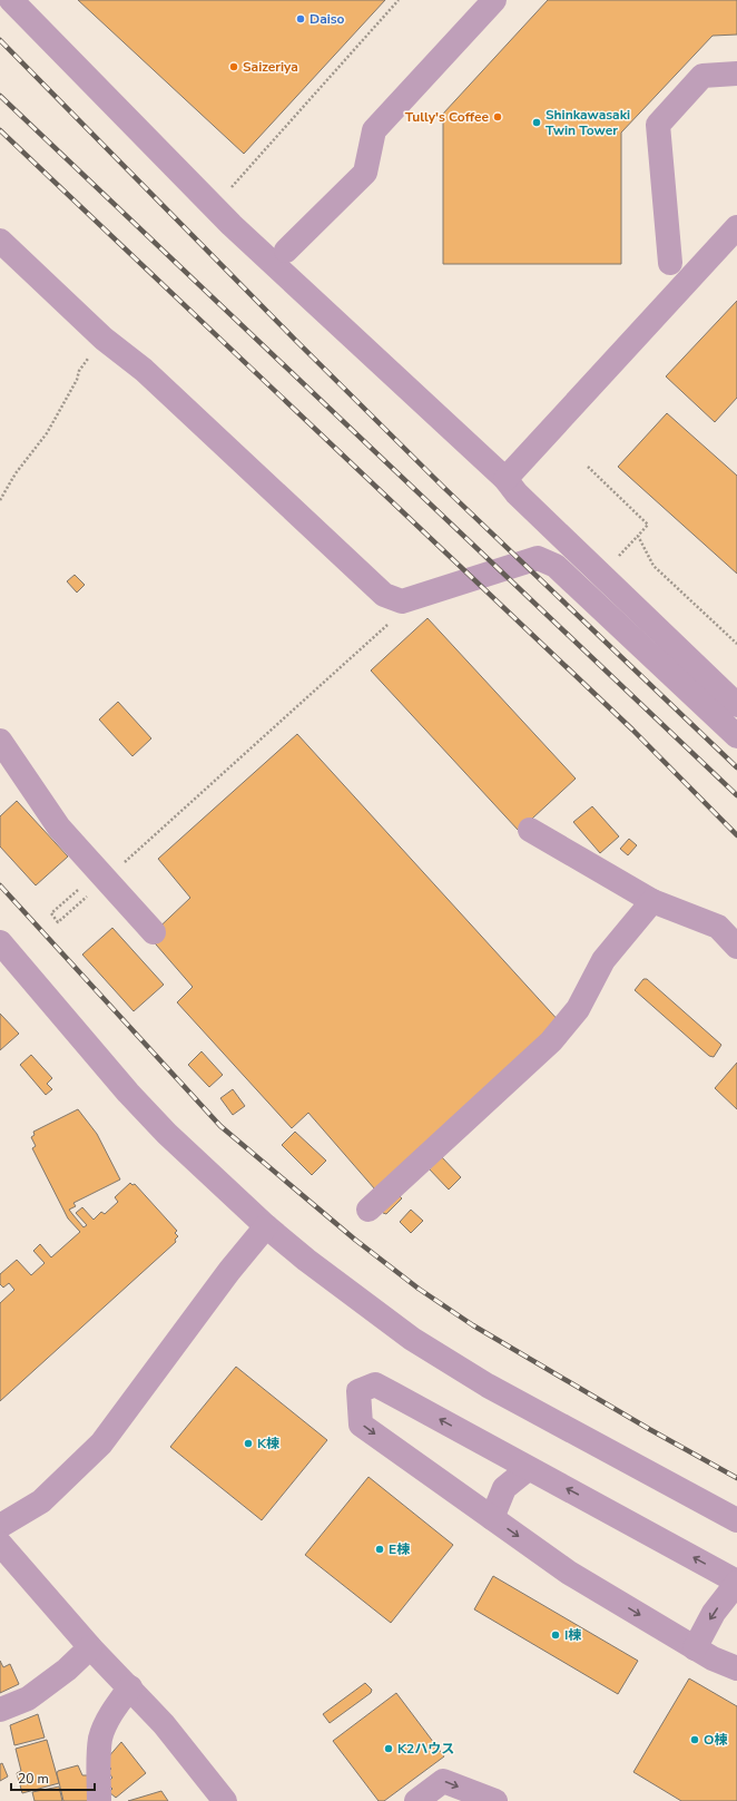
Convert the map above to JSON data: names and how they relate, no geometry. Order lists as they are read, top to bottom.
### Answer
{
  "places": [
    "Daiso",
    "Saizeriya",
    "Tully's Coffee",
    "Shinkawasaki Twin Tower",
    "K棟",
    "E棟",
    "I棟",
    "O棟",
    "K2ハウス"
  ],
  "scale_bar": "20 m"
}
